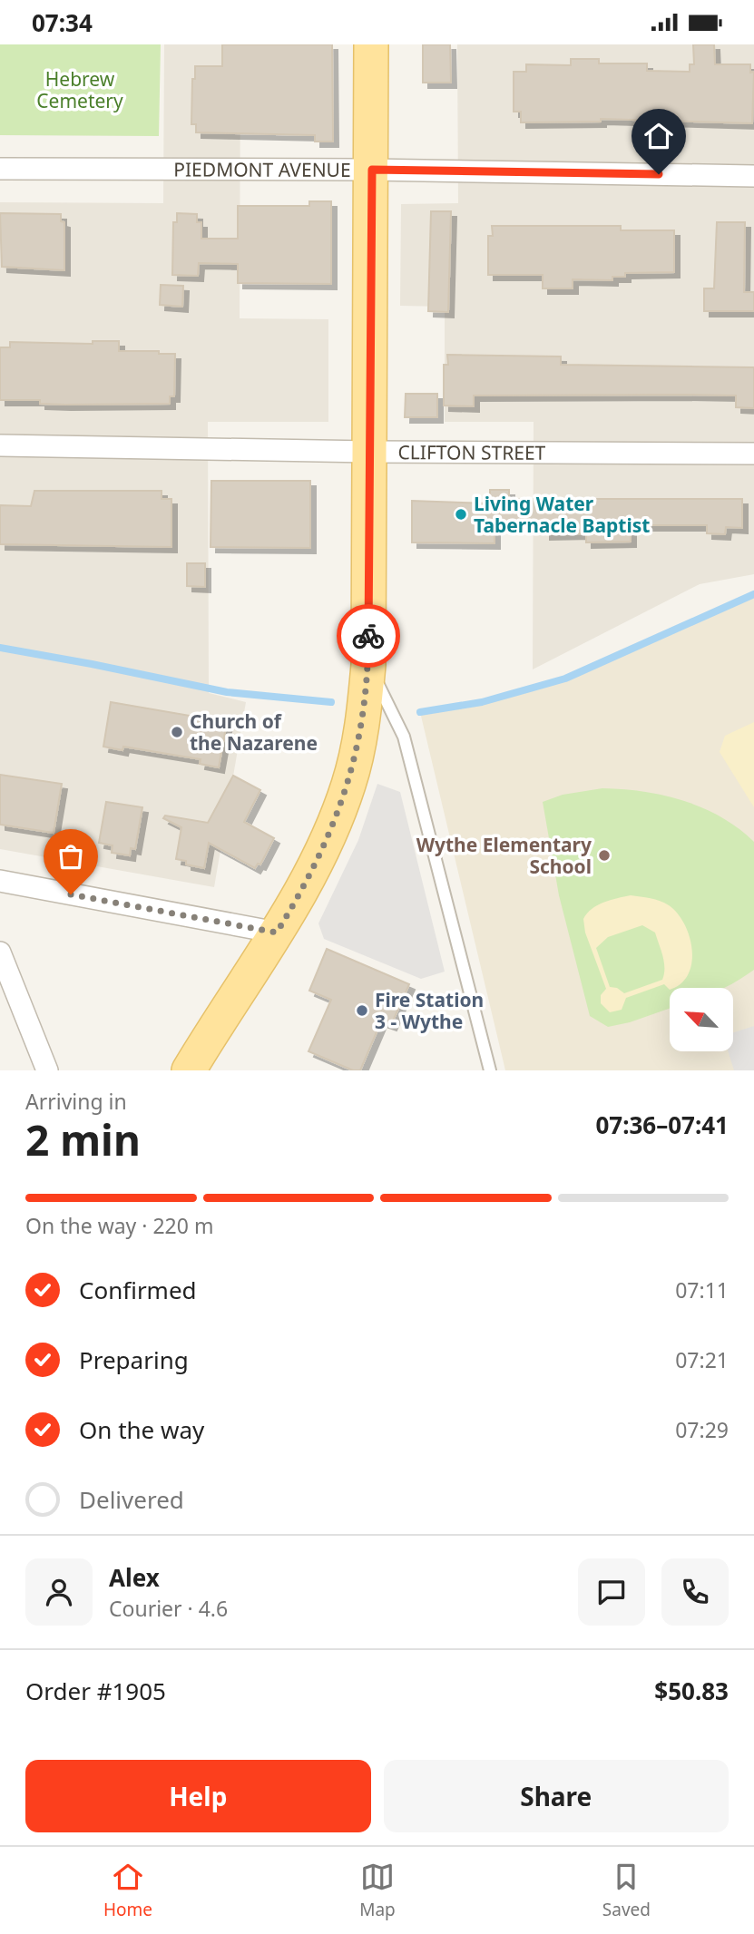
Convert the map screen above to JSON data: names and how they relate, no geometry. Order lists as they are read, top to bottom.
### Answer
{
  "streets": {
    "street": ["PIEDMONT AVENUE", "CLIFTON STREET"]
  },
  "parks": ["Hebrew Cemetery"],
  "places": [
    "Living Water Tabernacle Baptist",
    "Church of the Nazarene",
    "Wythe Elementary School",
    "Fire Station 3 - Wythe"
  ],
  "north": "top left",
  "page": {
    "status": "07:34",
    "heading": ["2 min", "Arriving in", "07:36–07:41"],
    "panel": [
      "Alex",
      "Courier · 4.6",
      "Order #1905",
      "$50.83"
    ],
    "bar": "On the way · 220 m",
    "list": [
      ["Confirmed", "07:11"],
      ["Preparing", "07:21"],
      ["On the way", "07:29"],
      "Delivered"
    ],
    "buttons": ["Help", "Share"],
    "tabs": ["Home", "Map", "Saved"]
  }
}
